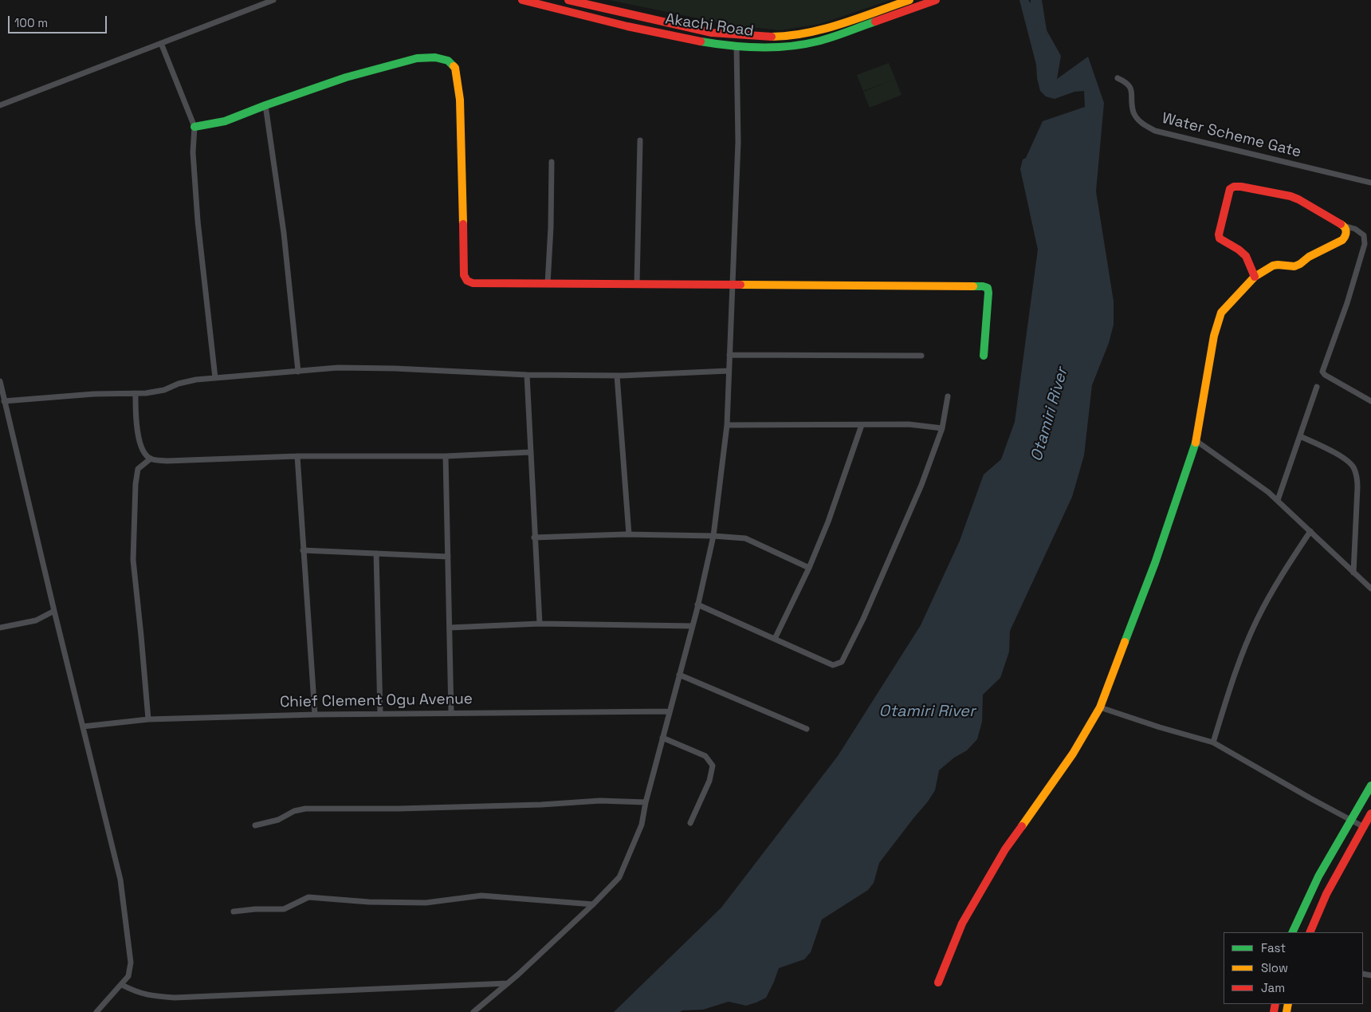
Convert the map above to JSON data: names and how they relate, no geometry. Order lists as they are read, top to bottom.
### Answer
{
  "streets": {
    "street": ["Akachi Road", "Water Scheme Gate", "Chief Clement Ogu Avenue"]
  },
  "water": ["Otamiri River"],
  "legend": ["Fast", "Slow", "Jam"],
  "scale_bar": "100 m"
}
